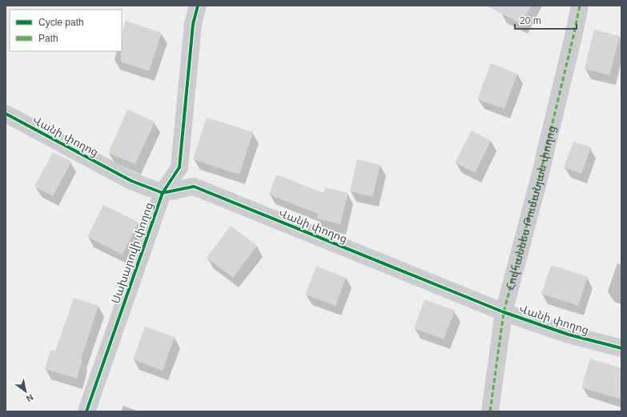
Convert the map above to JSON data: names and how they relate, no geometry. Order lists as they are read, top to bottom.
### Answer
{
  "streets": {
    "street": ["Վանի փողոց", "Հովհաննես Թումանյան փողոց", "Սախարովի փողոց"]
  },
  "crossings": [
    ["Վանի փողոց", "Հովհաննես Թումանյան փողոց"],
    ["Վանի փողոց", "Սախարովի փողոց"]
  ],
  "legend": ["Cycle path", "Path"],
  "scale_bar": "20 m",
  "north": "bottom right"
}
